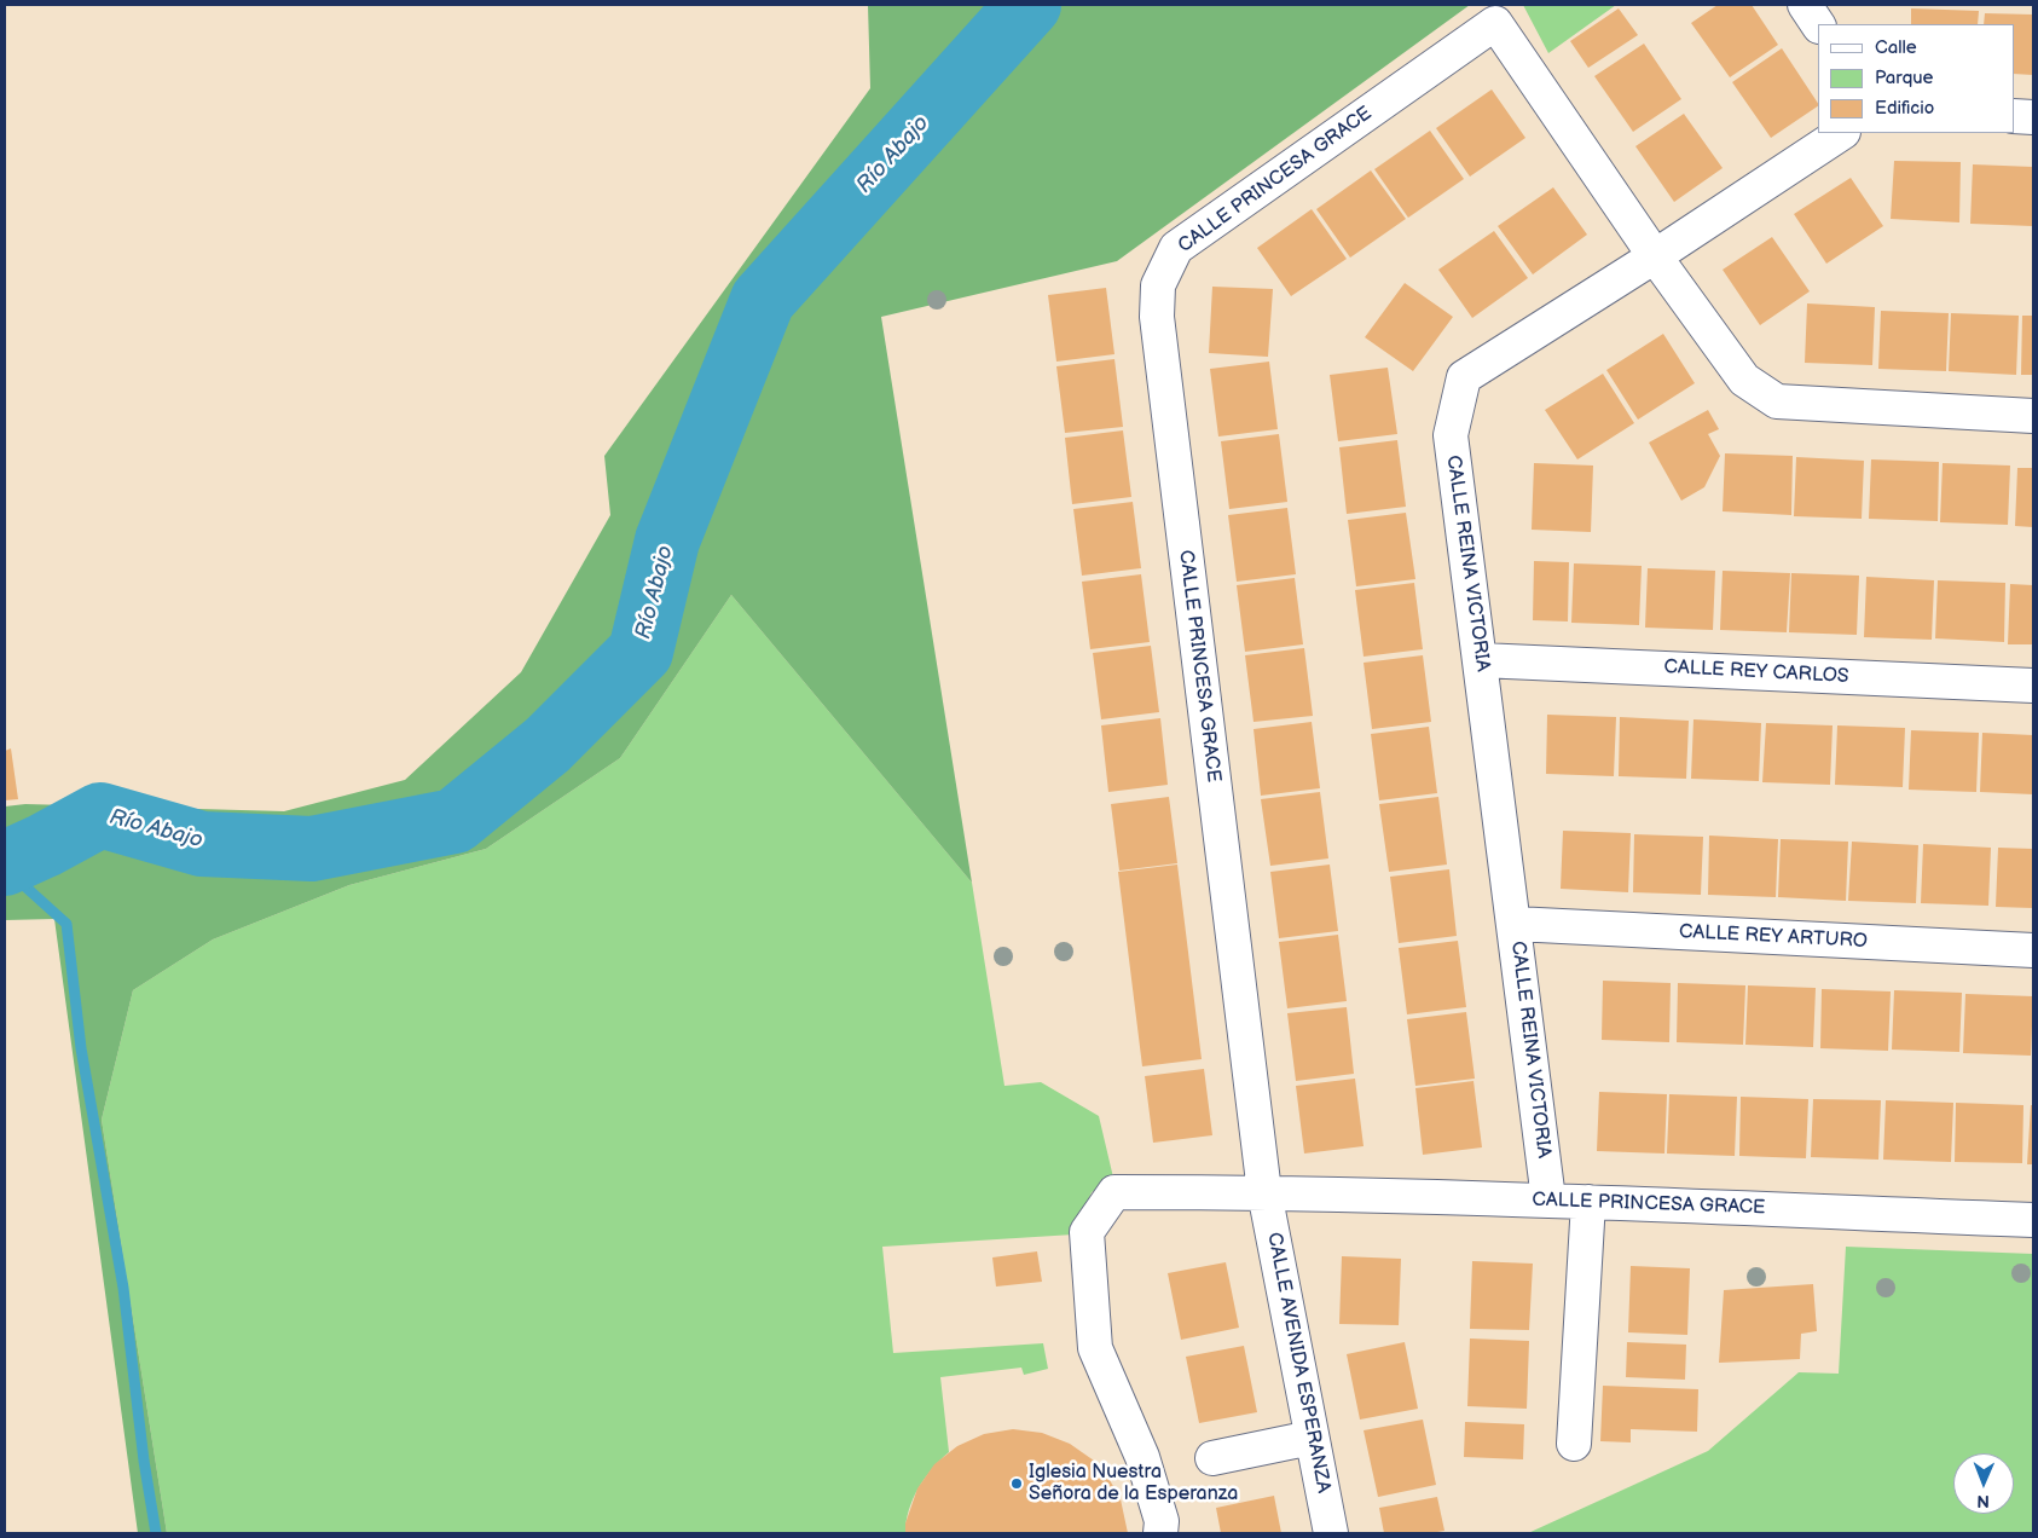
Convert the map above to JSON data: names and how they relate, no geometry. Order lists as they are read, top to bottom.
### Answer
{
  "streets": {
    "street": [
      "CALLE PRINCESA GRACE",
      "CALLE REINA VICTORIA",
      "CALLE REY CARLOS",
      "CALLE REY ARTURO",
      "CALLE AVENIDA ESPERANZA"
    ]
  },
  "crossings": [
    ["CALLE PRINCESA GRACE", "CALLE REINA VICTORIA"],
    ["CALLE PRINCESA GRACE", "CALLE AVENIDA ESPERANZA"],
    ["CALLE REINA VICTORIA", "CALLE REY CARLOS"],
    ["CALLE REINA VICTORIA", "CALLE REY ARTURO"]
  ],
  "water": ["Río Abajo"],
  "places": ["Iglesia Nuestra Señora de la Esperanza"],
  "legend": ["Calle", "Parque", "Edificio"],
  "north": "bottom"
}
